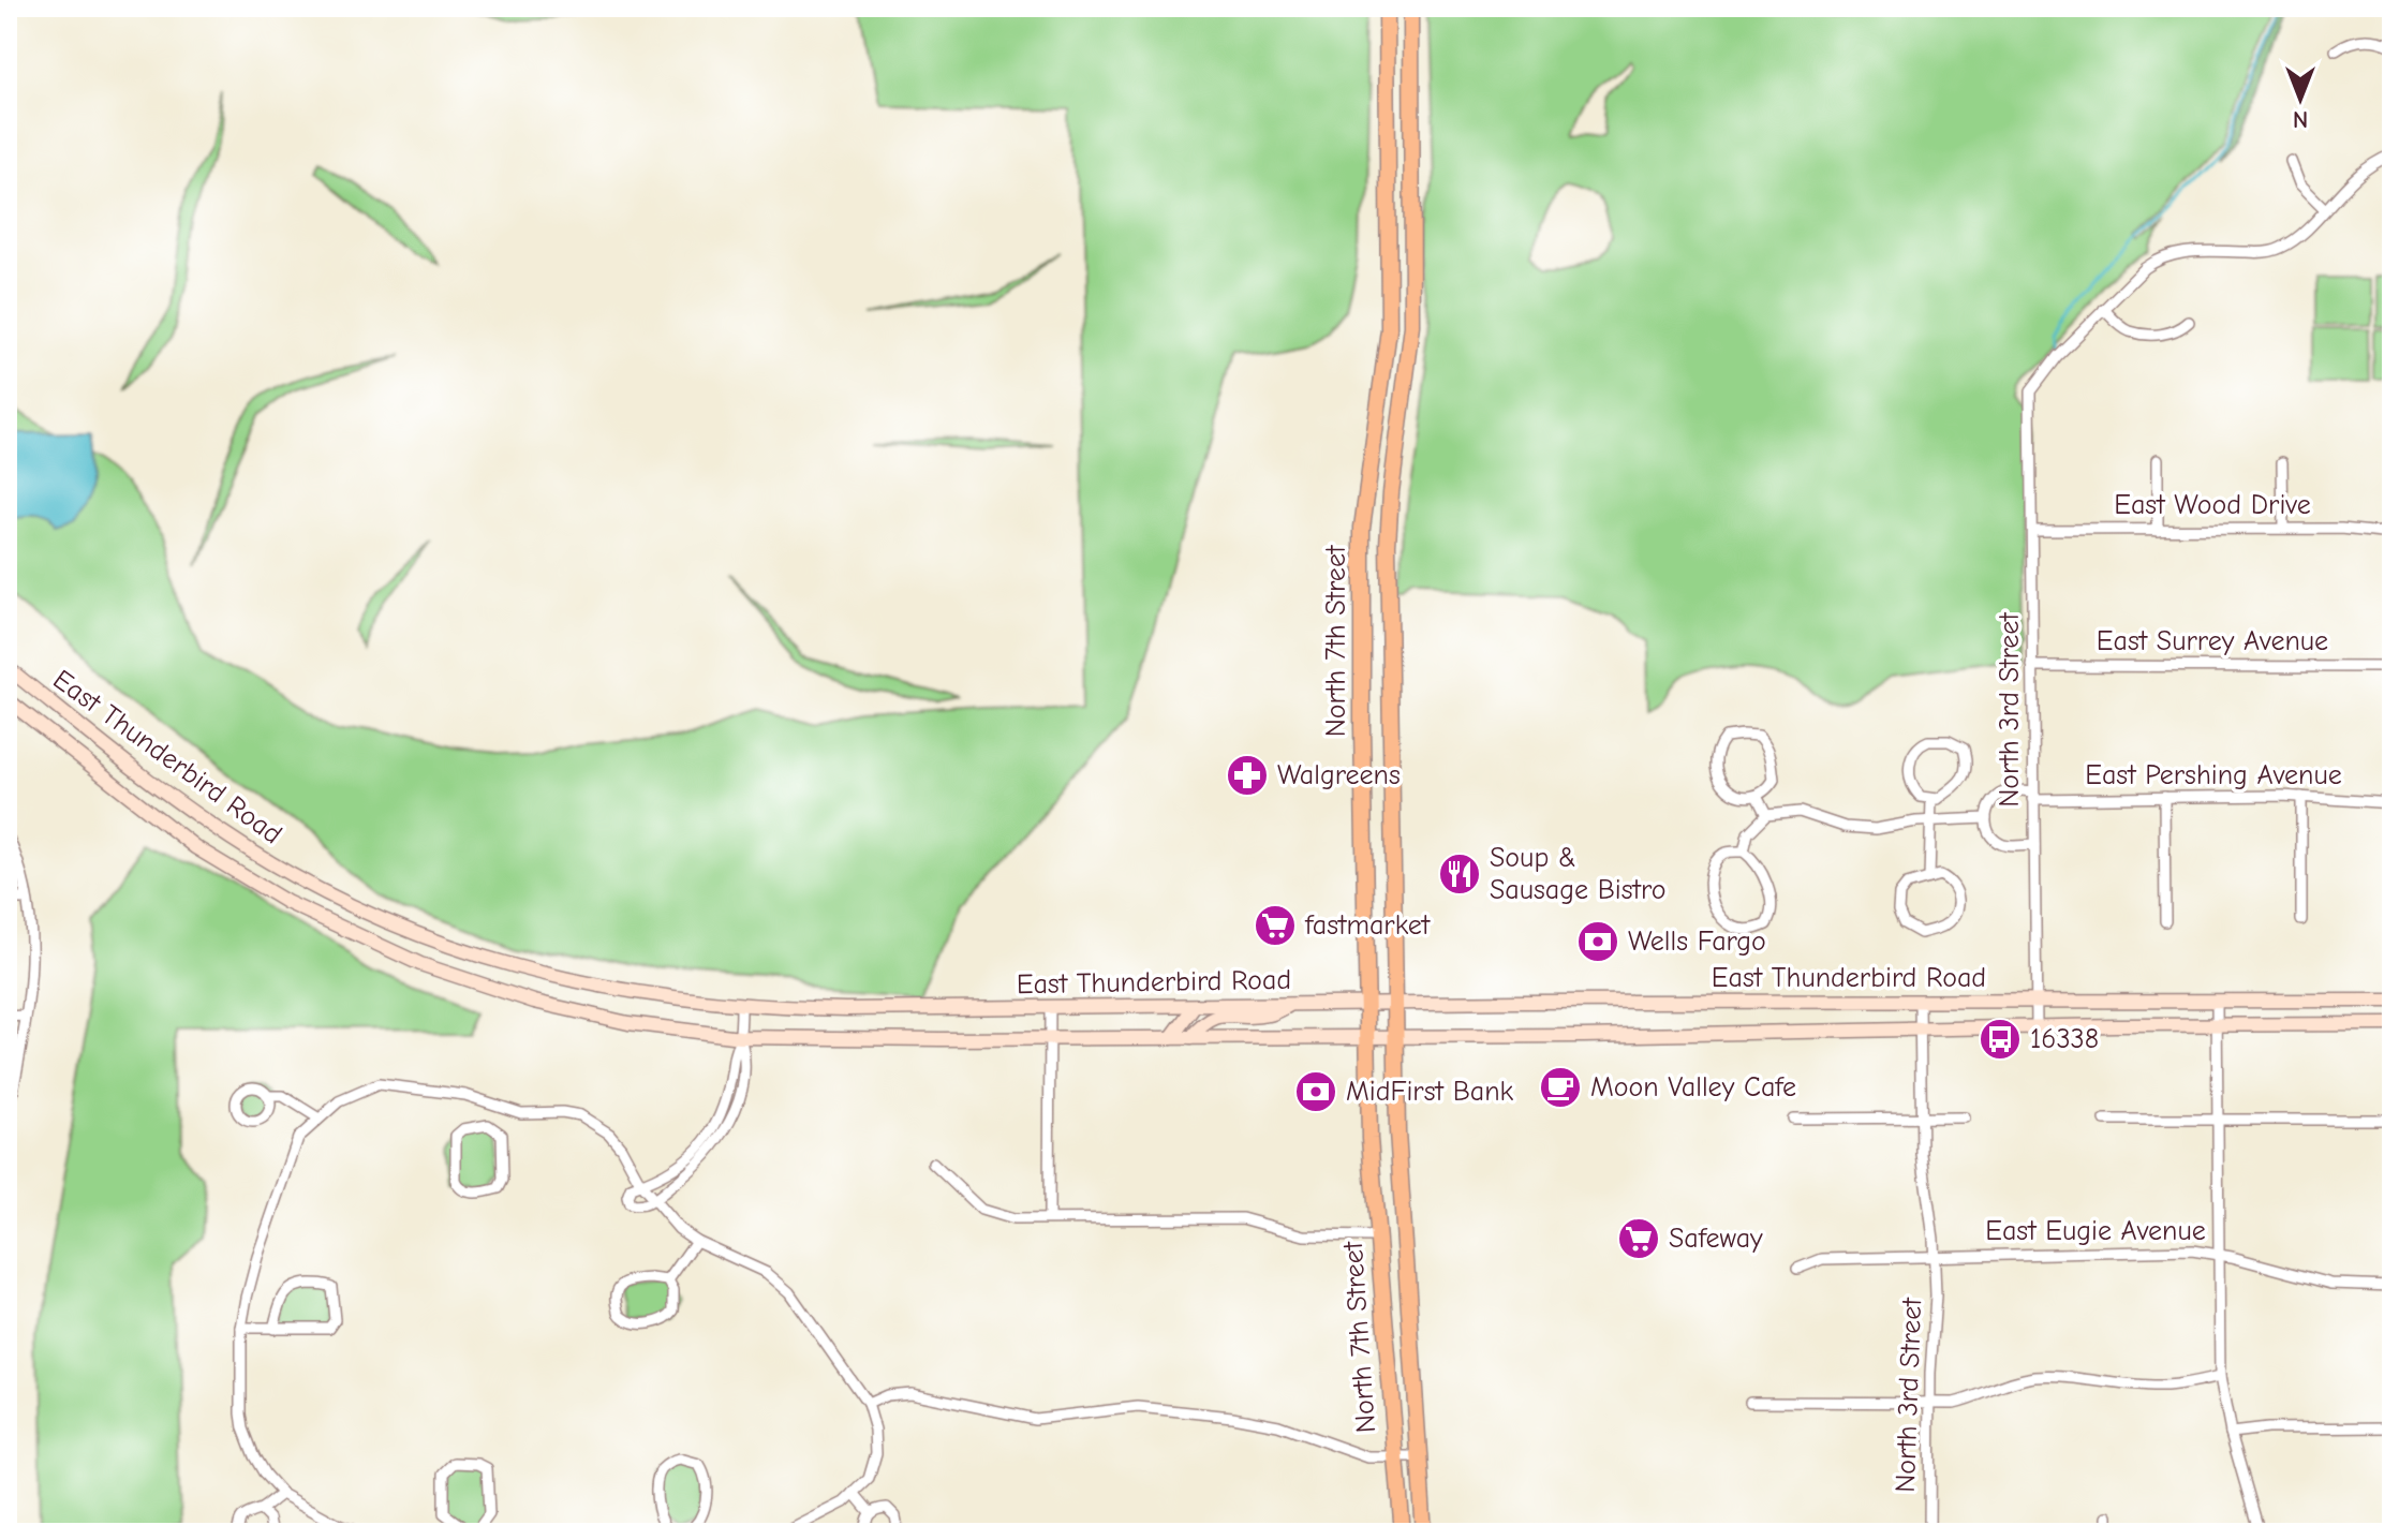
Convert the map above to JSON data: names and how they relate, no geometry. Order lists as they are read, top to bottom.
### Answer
{
  "streets": {
    "main road": ["North 7th Street", "East Thunderbird Road"],
    "street": [
      "East Wood Drive",
      "East Surrey Avenue",
      "North 3rd Street",
      "East Pershing Avenue",
      "East Eugie Avenue"
    ]
  },
  "crossings": [
    ["East Wood Drive", "North 3rd Street"],
    ["North 7th Street", "East Thunderbird Road"],
    ["East Surrey Avenue", "North 3rd Street"],
    ["North 3rd Street", "East Thunderbird Road"],
    ["North 3rd Street", "East Pershing Avenue"],
    ["North 3rd Street", "East Eugie Avenue"]
  ],
  "places": {
    "pharmacy": ["Walgreens"],
    "restaurant": ["Soup & Sausage Bistro"],
    "supermarket": ["fastmarket", "Safeway"],
    "bank": ["Wells Fargo", "MidFirst Bank"],
    "bus stop": ["16338"],
    "cafe": ["Moon Valley Cafe"]
  },
  "north": "bottom"
}
